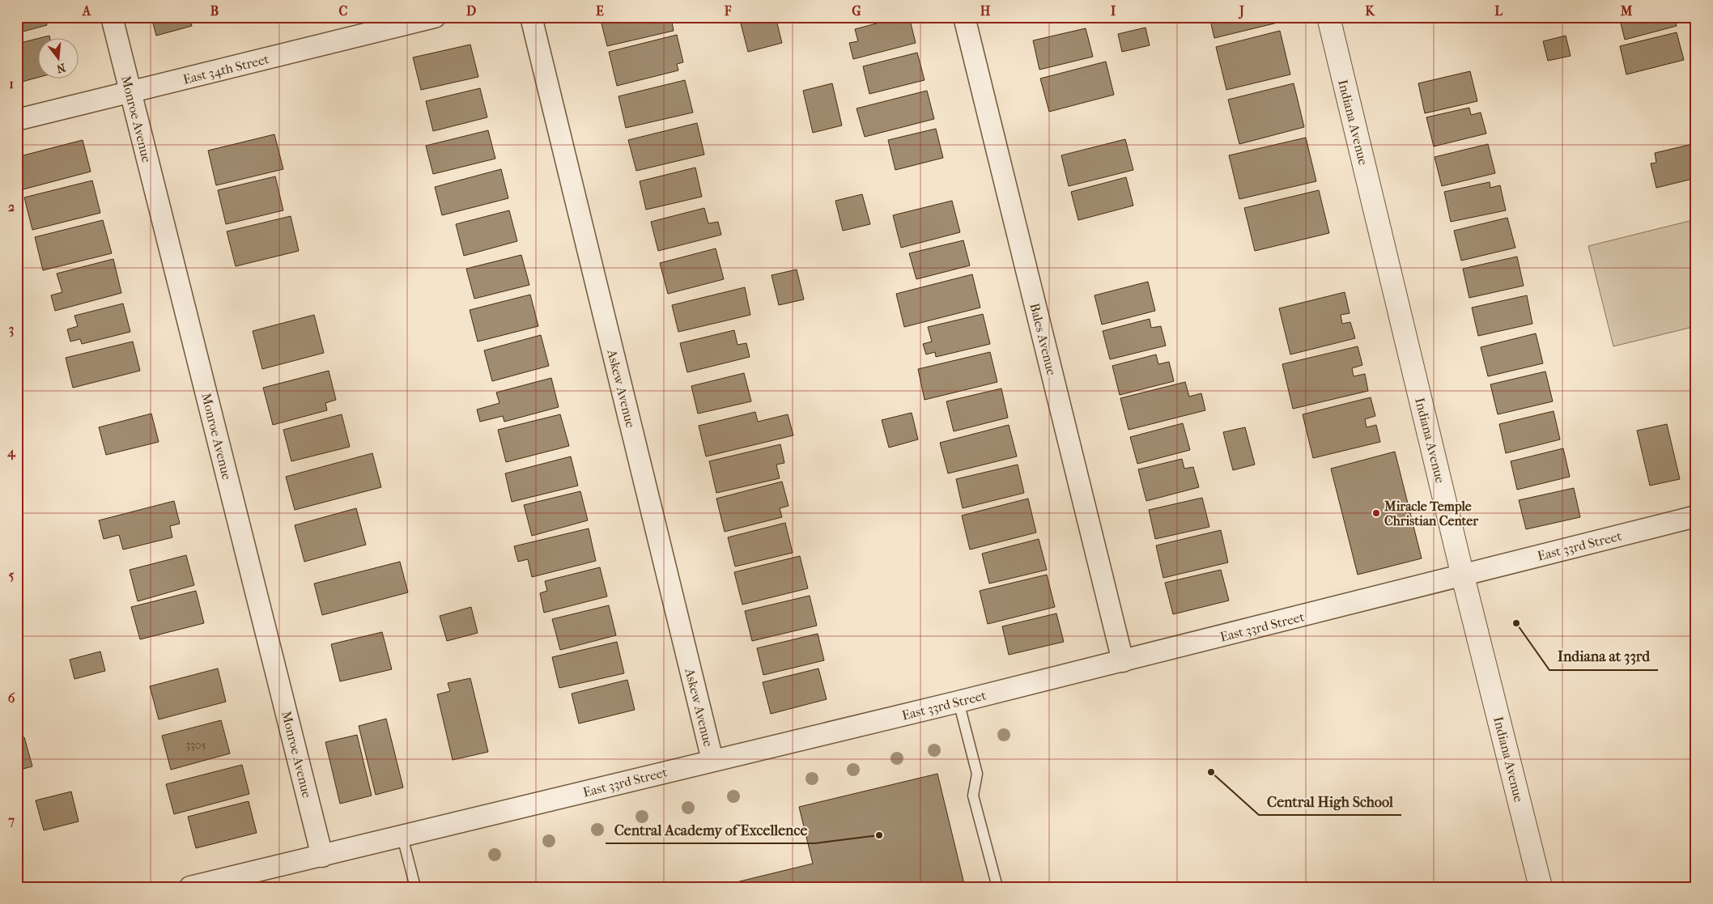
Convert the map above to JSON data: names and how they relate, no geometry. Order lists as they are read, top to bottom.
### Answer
{
  "streets": {
    "street": [
      "East 34th Street",
      "Monroe Avenue",
      "Indiana Avenue",
      "Bales Avenue",
      "Askew Avenue",
      "East 33rd Street"
    ]
  },
  "crossings": [
    ["East 34th Street", "Monroe Avenue"],
    ["Monroe Avenue", "East 33rd Street"],
    ["Indiana Avenue", "East 33rd Street"],
    ["Bales Avenue", "East 33rd Street"],
    ["Askew Avenue", "East 33rd Street"]
  ],
  "places": [
    "Miracle Temple Christian Center",
    "Indiana at 33rd",
    "Central High School",
    "Central Academy of Excellence"
  ],
  "house_numbers": ["3305"],
  "north": "bottom",
  "grid": {
    "columns": [
      "A",
      "B",
      "C",
      "D",
      "E",
      "F",
      "G",
      "H",
      "I",
      "J",
      "K",
      "L",
      "M"
    ],
    "rows": [
      "1",
      "2",
      "3",
      "4",
      "5",
      "6",
      "7"
    ]
  }
}
